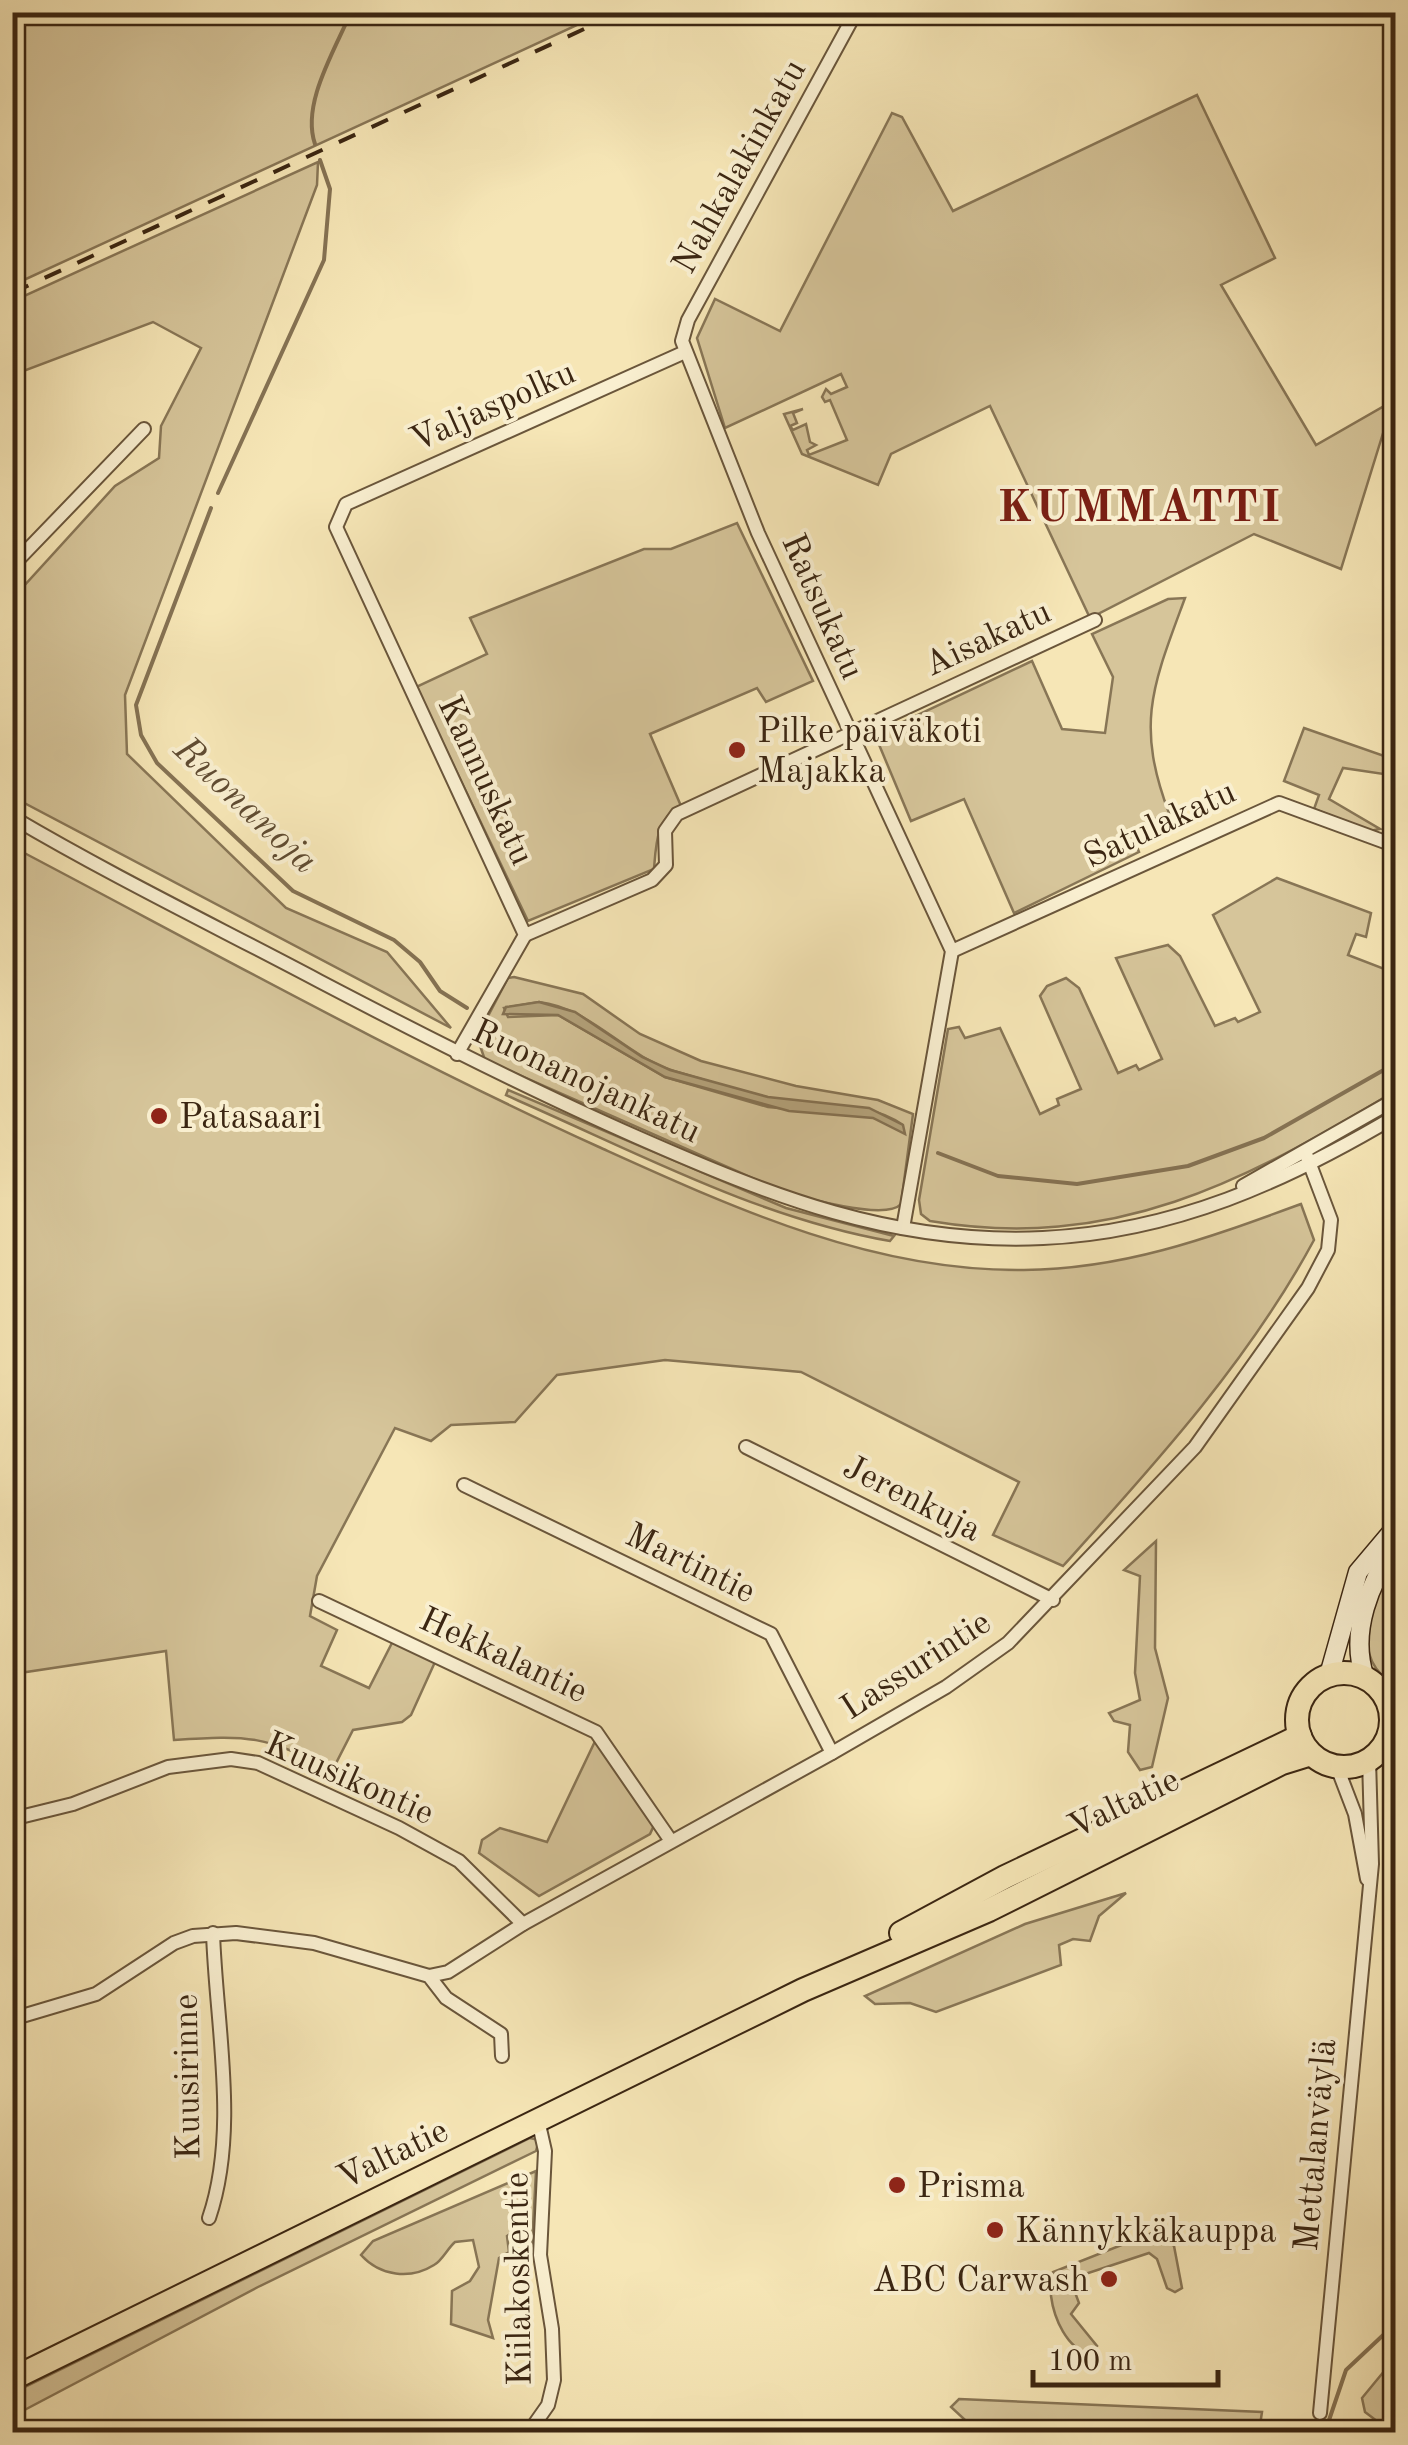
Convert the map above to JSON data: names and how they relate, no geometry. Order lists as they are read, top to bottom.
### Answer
{
  "streets": {
    "highway": ["Valtatie"],
    "street": [
      "Nahkalakinkatu",
      "Valjaspolku",
      "Ratsukatu",
      "Aisakatu",
      "Kannuskatu",
      "Satulakatu",
      "Ruonanojankatu",
      "Jerenkuja",
      "Martintie",
      "Hekkalantie",
      "Lassurintie",
      "Kuusikontie",
      "Kuusirinne",
      "Mettalanväylä",
      "Kiilakoskentie"
    ]
  },
  "crossings": [
    ["Nahkalakinkatu", "Valjaspolku"],
    ["Nahkalakinkatu", "Ratsukatu"],
    ["Valjaspolku", "Ratsukatu"],
    ["Valjaspolku", "Kannuskatu"],
    ["Ratsukatu", "Aisakatu"],
    ["Ratsukatu", "Satulakatu"],
    ["Aisakatu", "Kannuskatu"],
    ["Ruonanojankatu", "Lassurintie"],
    ["Jerenkuja", "Lassurintie"],
    ["Martintie", "Lassurintie"],
    ["Hekkalantie", "Lassurintie"],
    ["Lassurintie", "Kuusikontie"],
    ["Valtatie", "Mettalanväylä"],
    ["Valtatie", "Kiilakoskentie"]
  ],
  "districts": ["KUMMATTI"],
  "water": ["Ruonanoja"],
  "places": [
    "Pilke päiväkoti Majakka",
    "Patasaari",
    "Prisma",
    "Kännykkäkauppa",
    "ABC Carwash"
  ],
  "scale_bar": "100 m"
}
